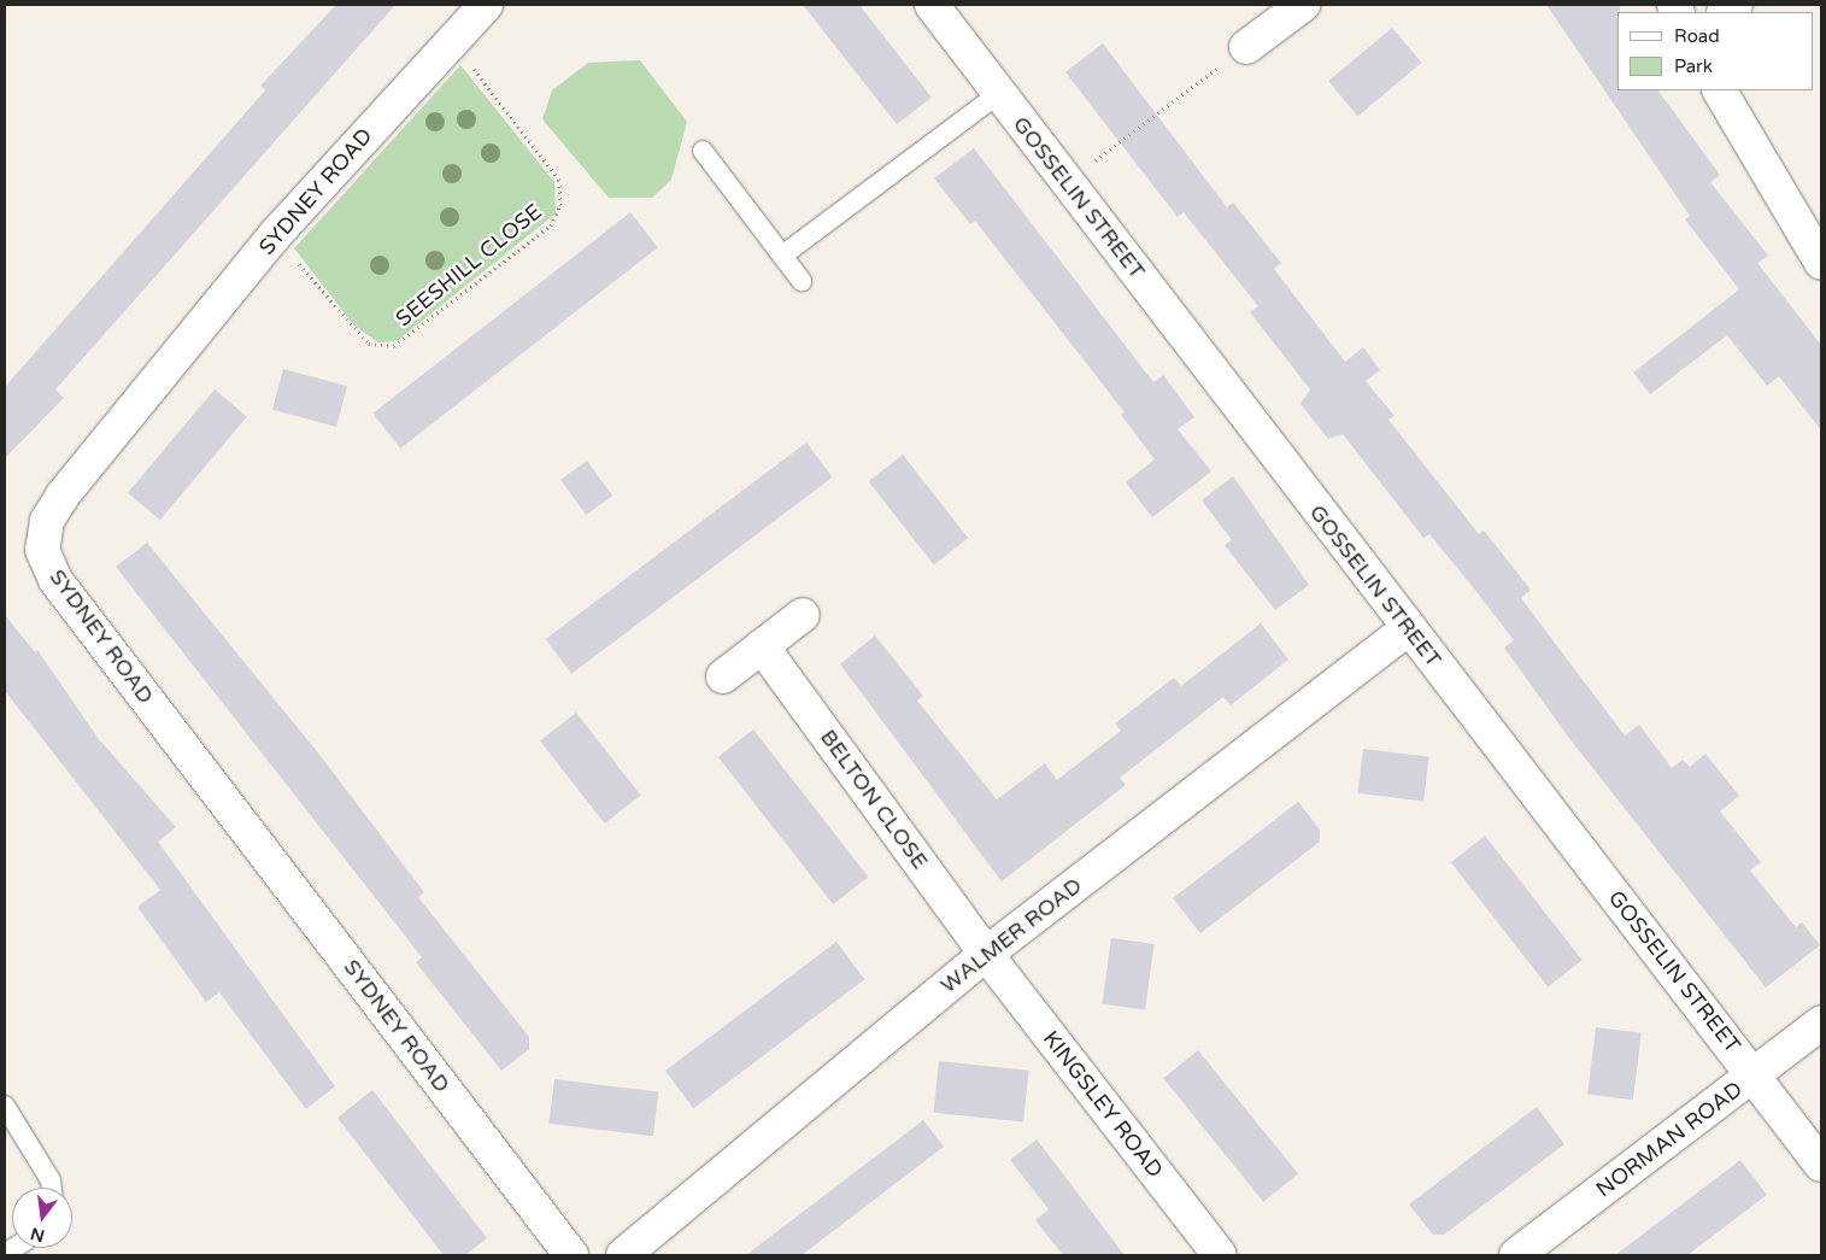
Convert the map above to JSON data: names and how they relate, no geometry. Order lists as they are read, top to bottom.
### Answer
{
  "streets": {
    "street": [
      "SYDNEY ROAD",
      "GOSSELIN STREET",
      "BELTON CLOSE",
      "WALMER ROAD",
      "KINGSLEY ROAD",
      "NORMAN ROAD"
    ],
    "path": ["SEESHILL CLOSE"]
  },
  "crossings": [
    ["SYDNEY ROAD", "SEESHILL CLOSE"],
    ["GOSSELIN STREET", "WALMER ROAD"],
    ["GOSSELIN STREET", "NORMAN ROAD"],
    ["BELTON CLOSE", "WALMER ROAD"],
    ["BELTON CLOSE", "KINGSLEY ROAD"],
    ["WALMER ROAD", "KINGSLEY ROAD"]
  ],
  "legend": ["Road", "Park"],
  "north": "bottom"
}
